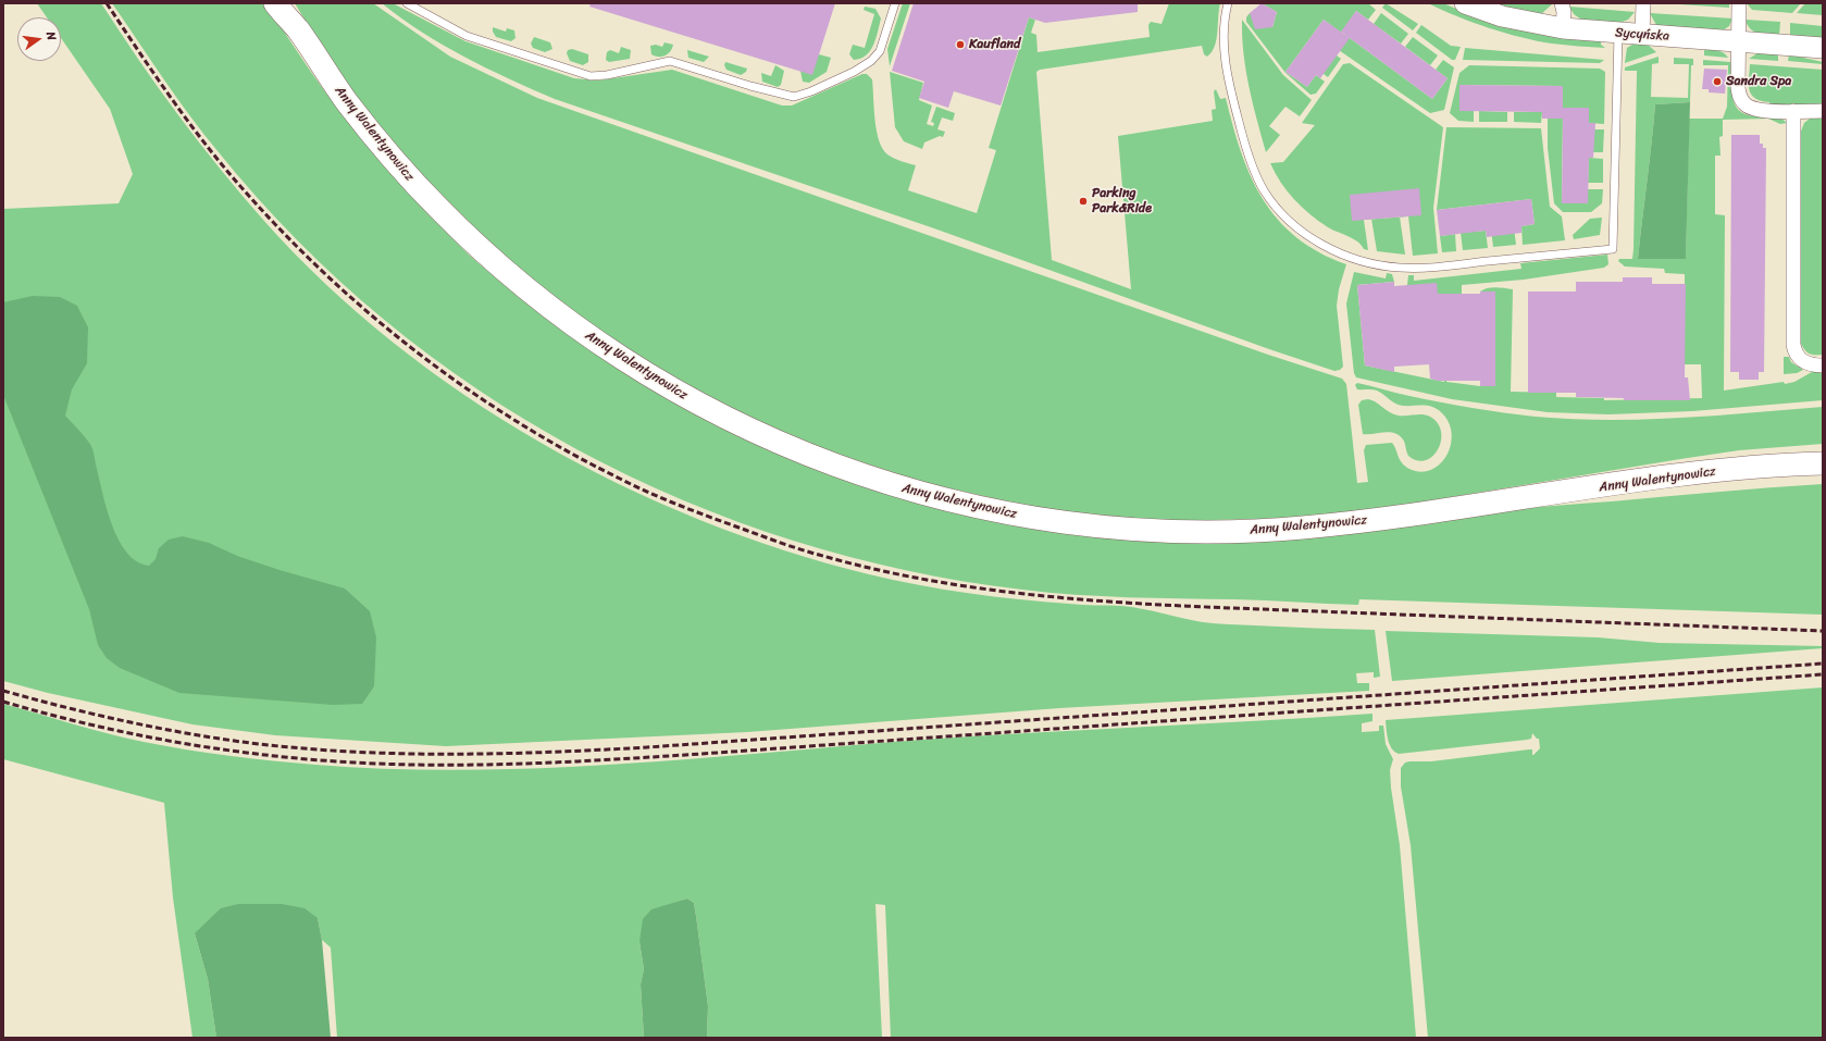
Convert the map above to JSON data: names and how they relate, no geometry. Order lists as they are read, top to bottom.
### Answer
{
  "streets": {
    "main road": ["Anny Walentynowicz"],
    "street": ["Sycyńska"]
  },
  "places": ["Kaufland", "Sandra Spa", "Parking Park&Ride"],
  "north": "right"
}
